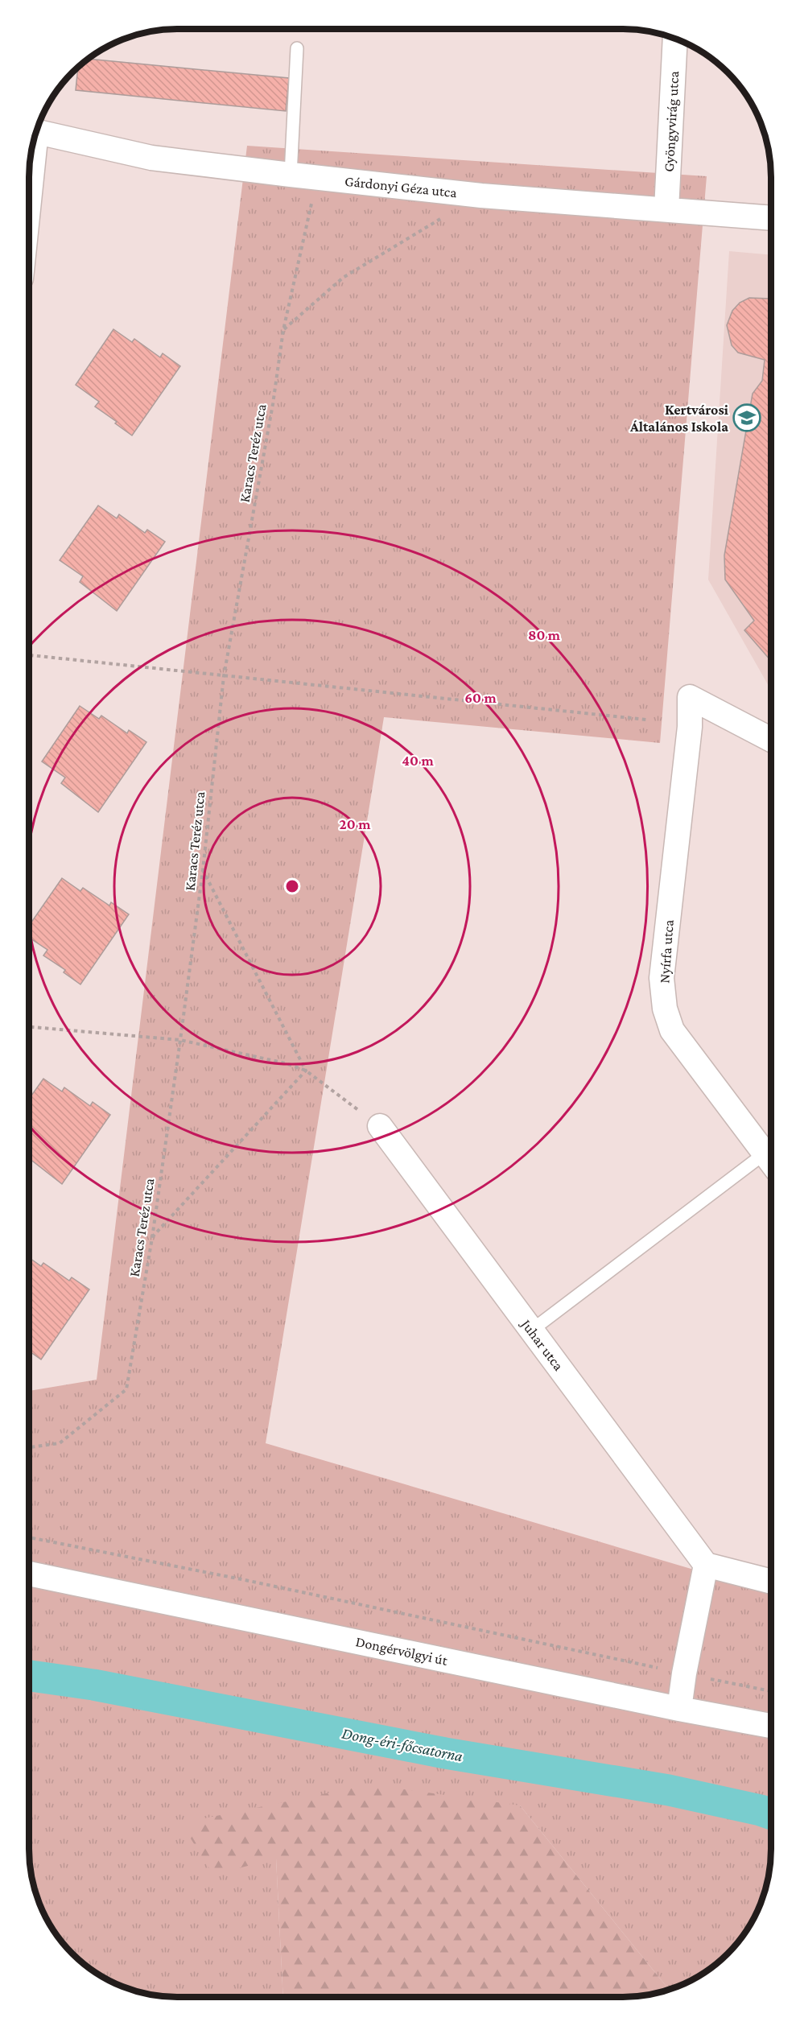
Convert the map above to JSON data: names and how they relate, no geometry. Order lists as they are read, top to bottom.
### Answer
{
  "streets": {
    "street": [
      "Gyöngyvirág utca",
      "Gárdonyi Géza utca",
      "Nyírfa utca",
      "Juhar utca",
      "Dongérvölgyi út"
    ],
    "path": ["Karacs Teréz utca"]
  },
  "crossings": [
    ["Gyöngyvirág utca", "Gárdonyi Géza utca"],
    ["Gárdonyi Géza utca", "Karacs Teréz utca"]
  ],
  "water": ["Dong-éri-főcsatorna"],
  "places": {
    "school or university": ["Kertvárosi Általános Iskola"]
  },
  "rings": [
    "80 m",
    "60 m",
    "40 m",
    "20 m"
  ]
}
